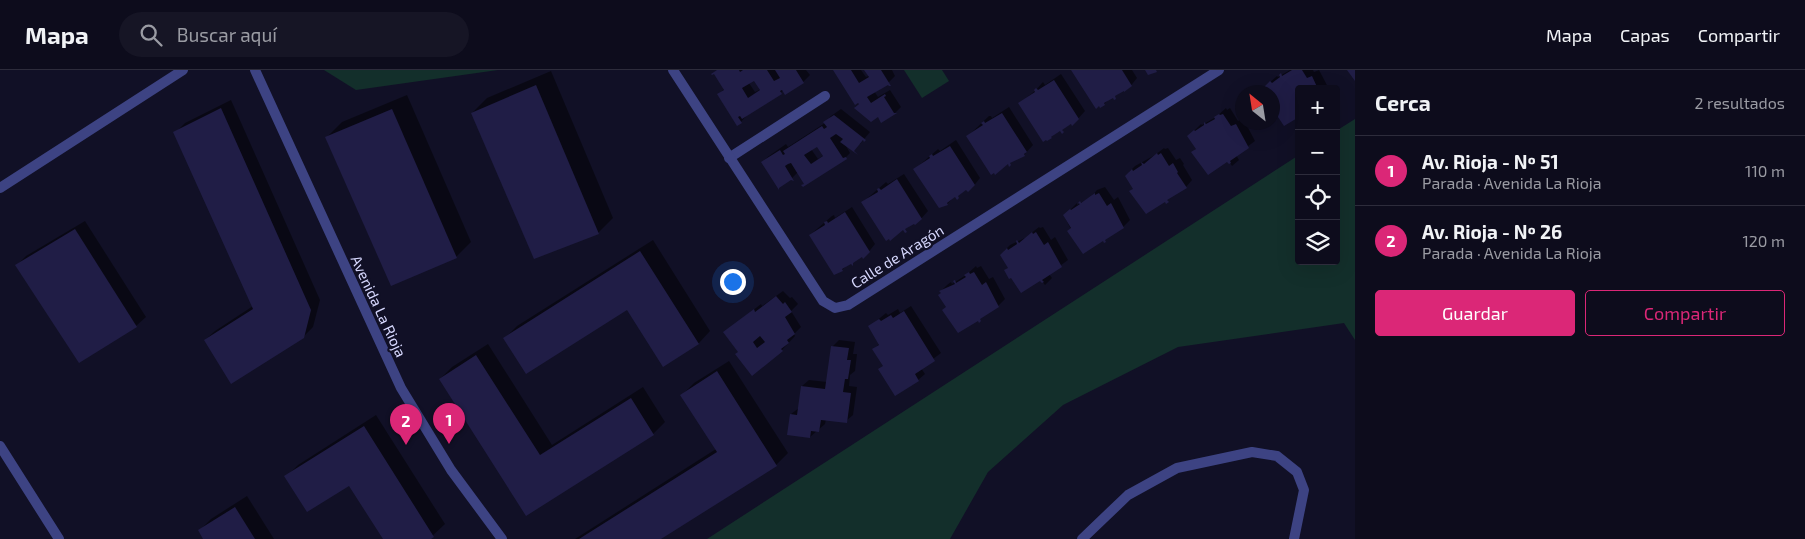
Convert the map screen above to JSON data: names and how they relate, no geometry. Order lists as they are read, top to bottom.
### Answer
{
  "streets": {
    "street": ["Calle de Aragón", "Avenida La Rioja"]
  },
  "north": "top left",
  "page": {
    "header": "Mapa",
    "search": "Buscar aquí",
    "nav": ["Mapa", "Capas", "Compartir"],
    "heading": ["Cerca", "2 resultados"],
    "map_buttons": ["+", "−"],
    "list": [
      {
        "mark": "1",
        "name": "Av. Rioja - Nº 51",
        "note": "Parada · Avenida La Rioja",
        "value": "110 m"
      },
      {
        "mark": "2",
        "name": "Av. Rioja - Nº 26",
        "note": "Parada · Avenida La Rioja",
        "value": "120 m"
      }
    ],
    "buttons": ["Guardar", "Compartir"],
    "pins": ["1", "2"]
  }
}
